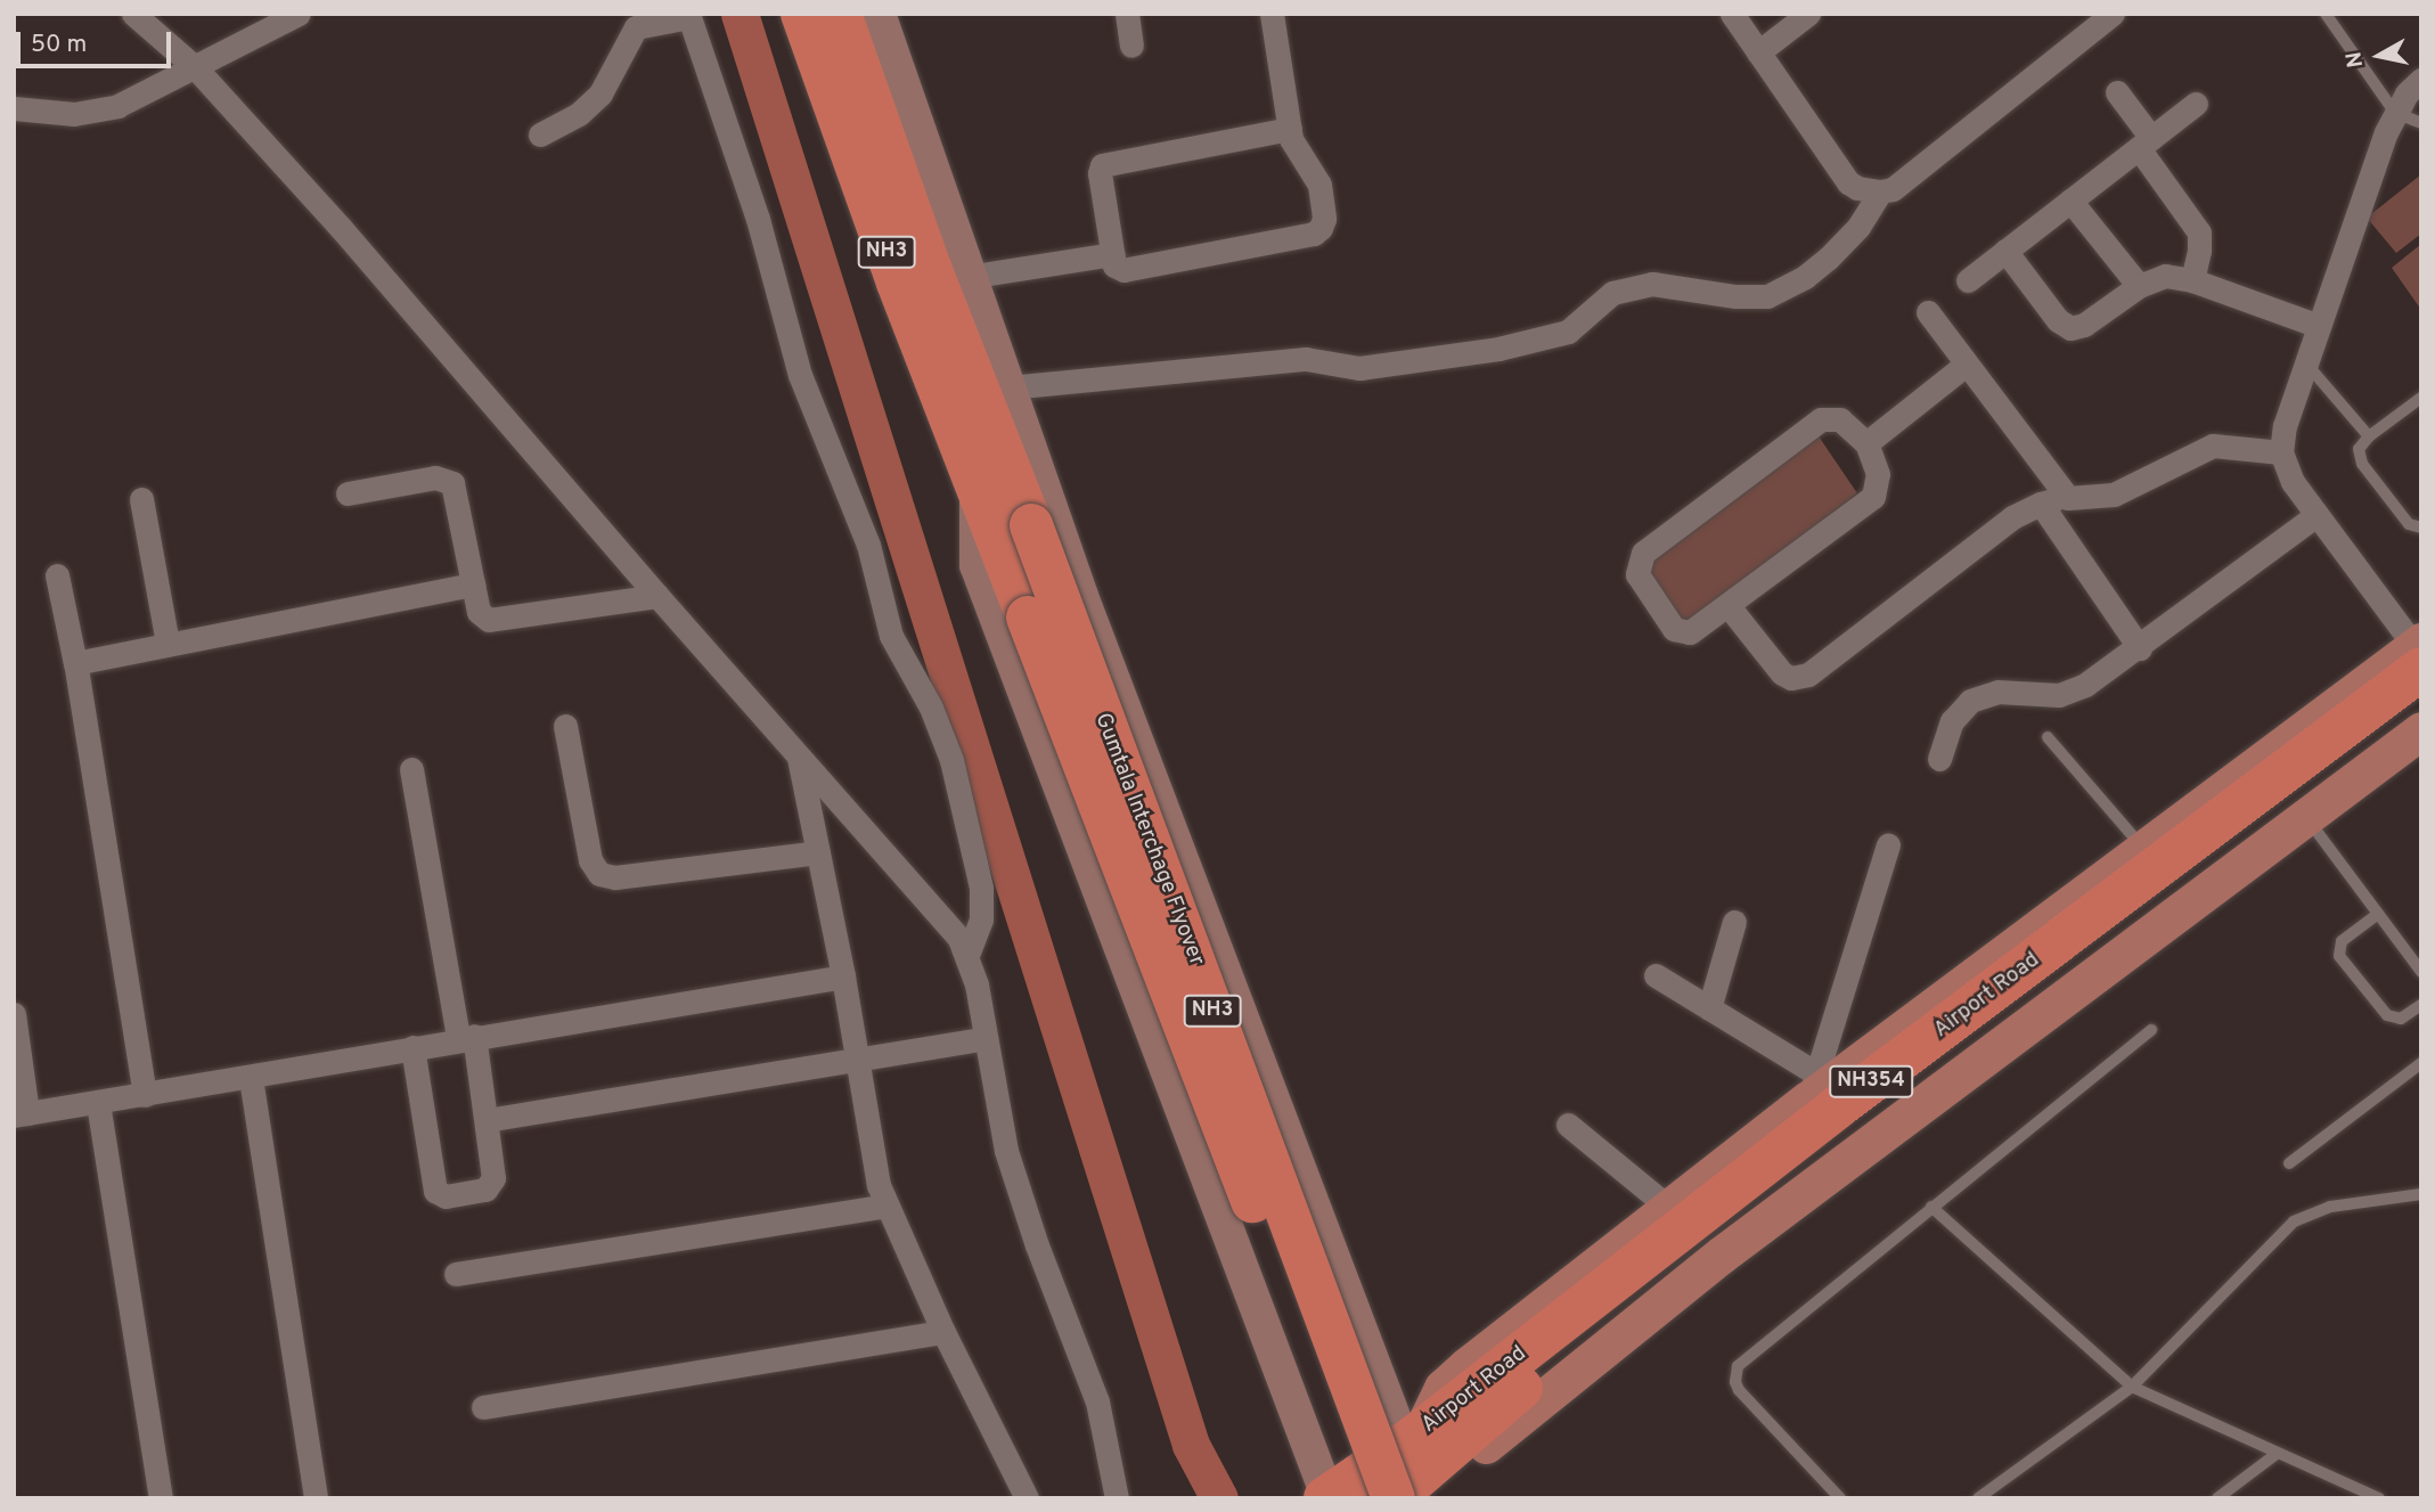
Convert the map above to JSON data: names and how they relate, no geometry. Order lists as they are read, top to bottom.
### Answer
{
  "streets": {
    "highway": [
      "NH3",
      "Gumtala Interchage Flyover",
      "Airport Road",
      "NH354"
    ]
  },
  "crossings": [
    ["NH3", "Gumtala Interchage Flyover"],
    ["Gumtala Interchage Flyover", "Airport Road"]
  ],
  "scale_bar": "50 m",
  "north": "left"
}
